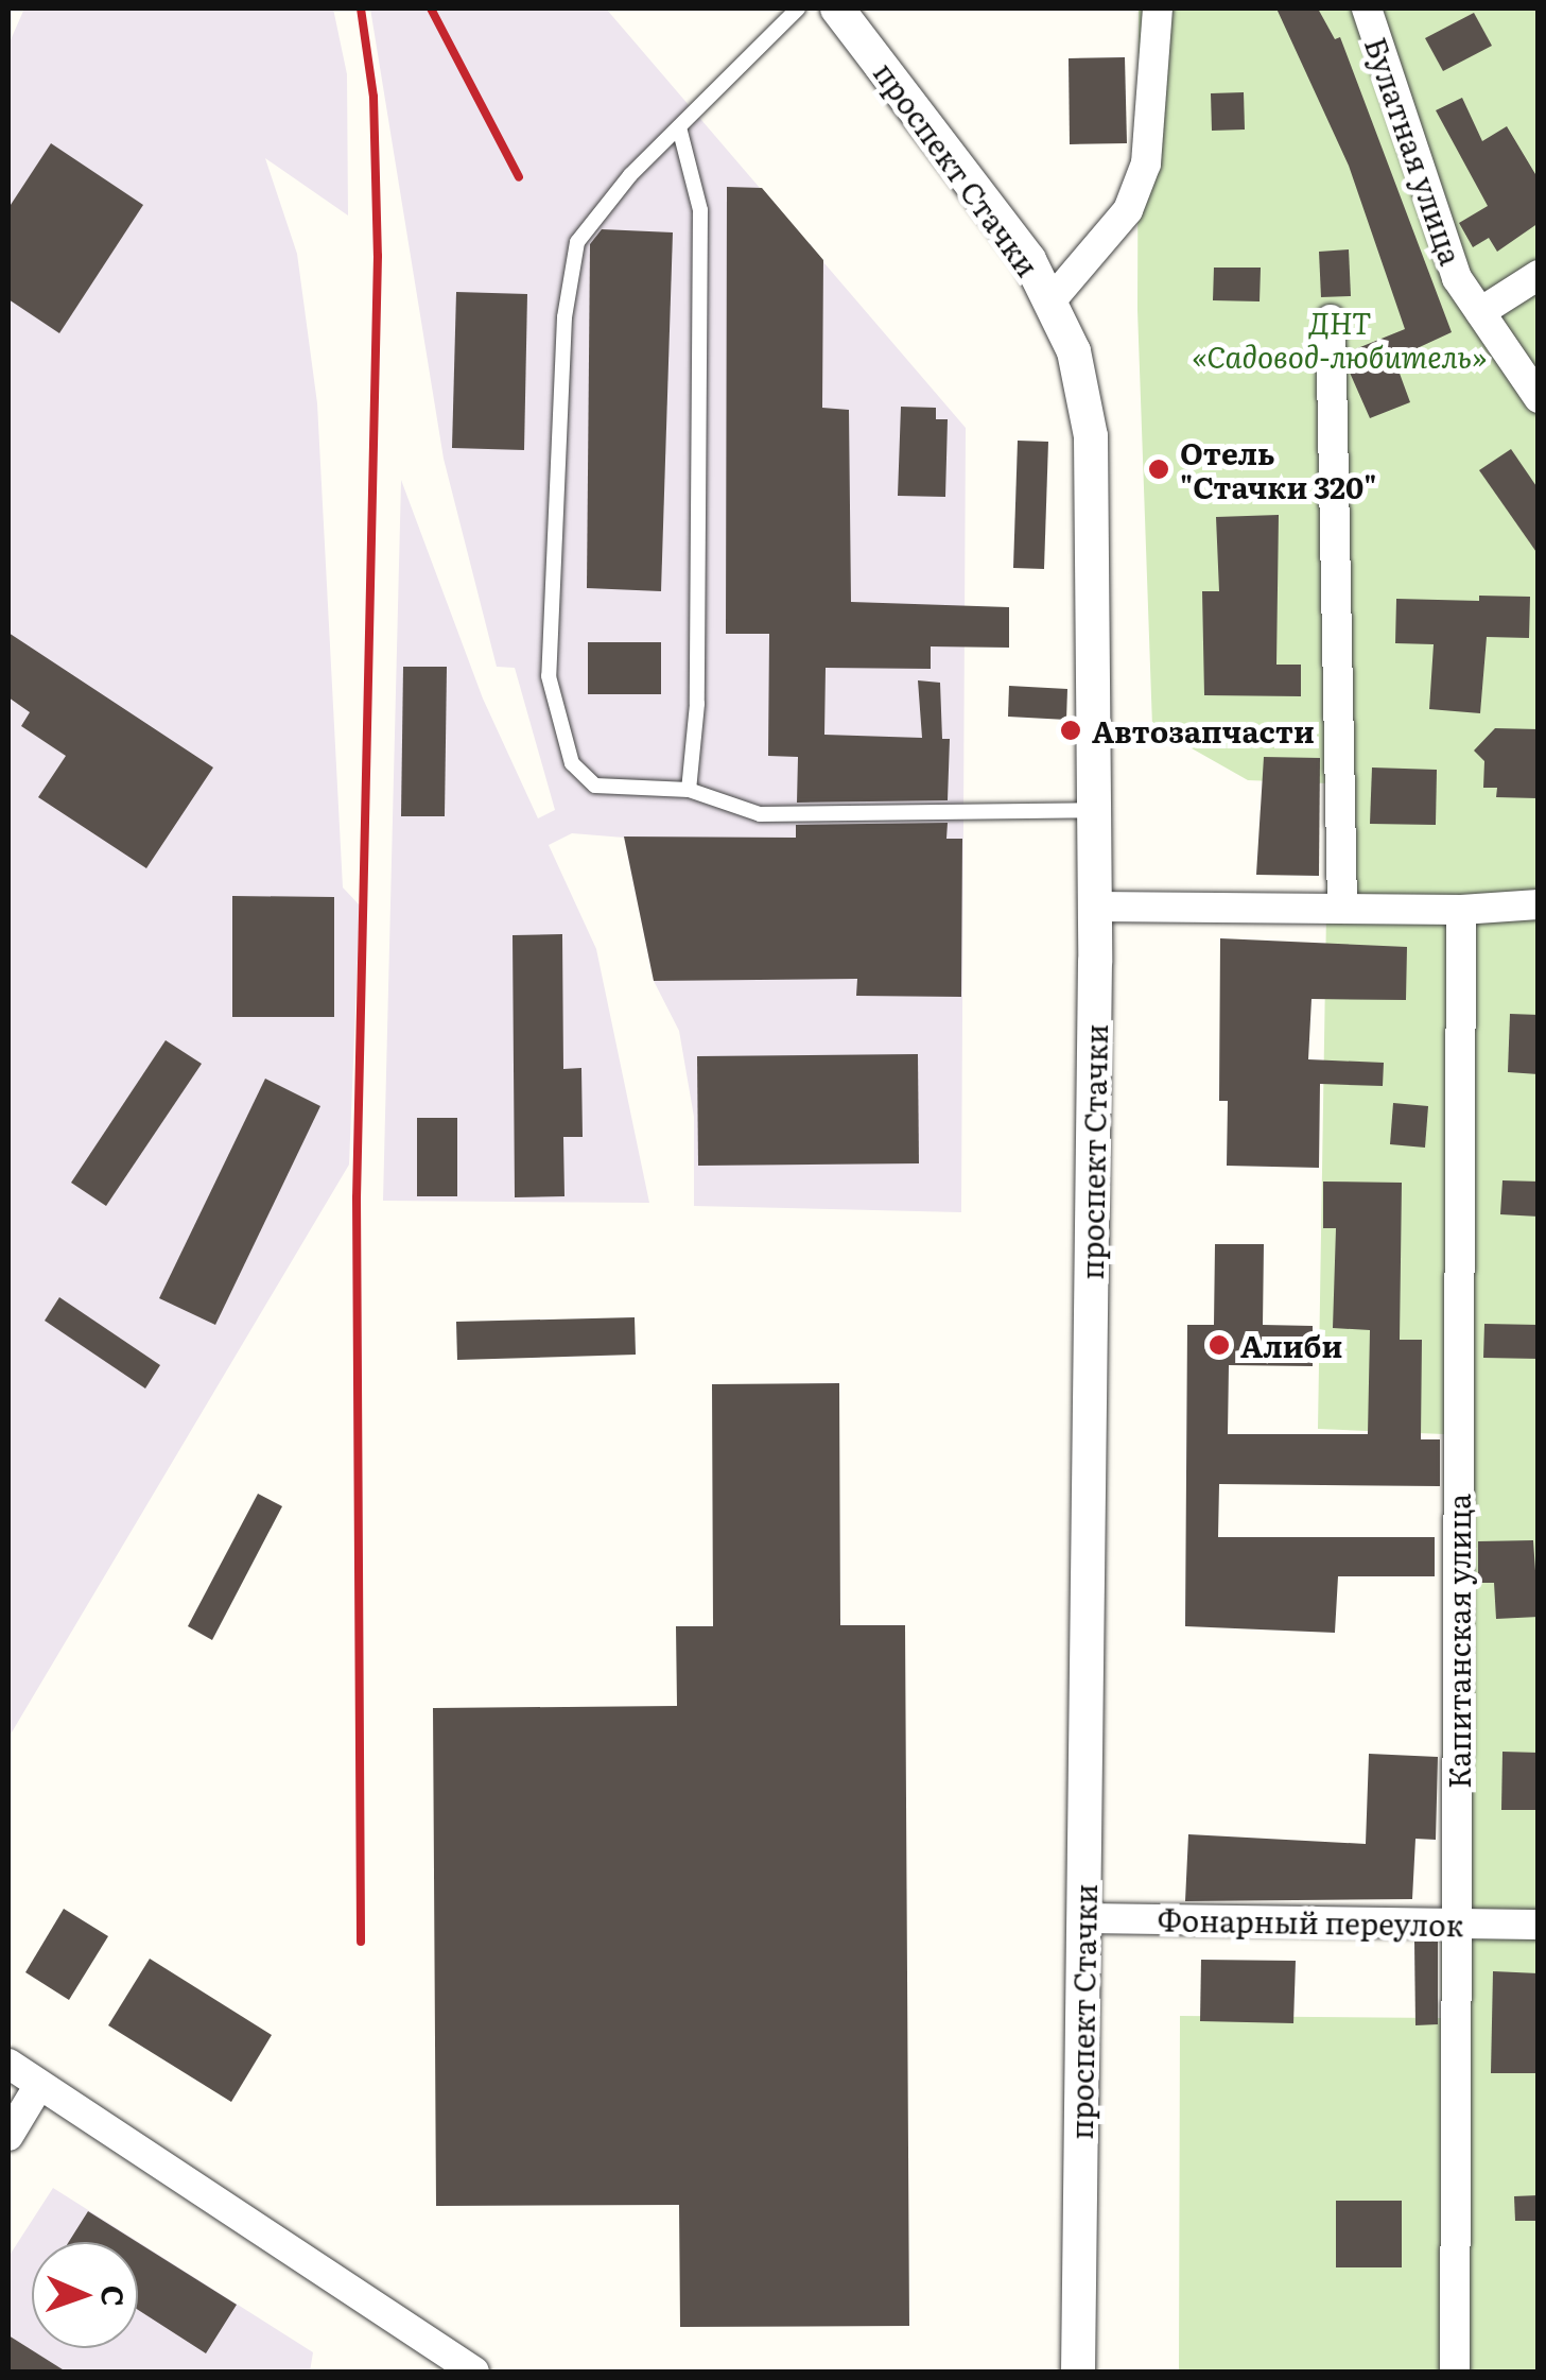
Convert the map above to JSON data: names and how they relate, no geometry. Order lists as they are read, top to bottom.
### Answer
{
  "streets": {
    "street": [
      "Булатная улица",
      "проспект Стачки",
      "Капитанская улица",
      "Фонарный переулок"
    ]
  },
  "crossings": [
    ["проспект Стачки", "Фонарный переулок"],
    ["Капитанская улица", "Фонарный переулок"]
  ],
  "parks": ["ДНТ «Садовод-любитель»"],
  "places": ["Отель \"Стачки 320\"", "Автозапчасти", "Алиби"],
  "north": "right"
}
